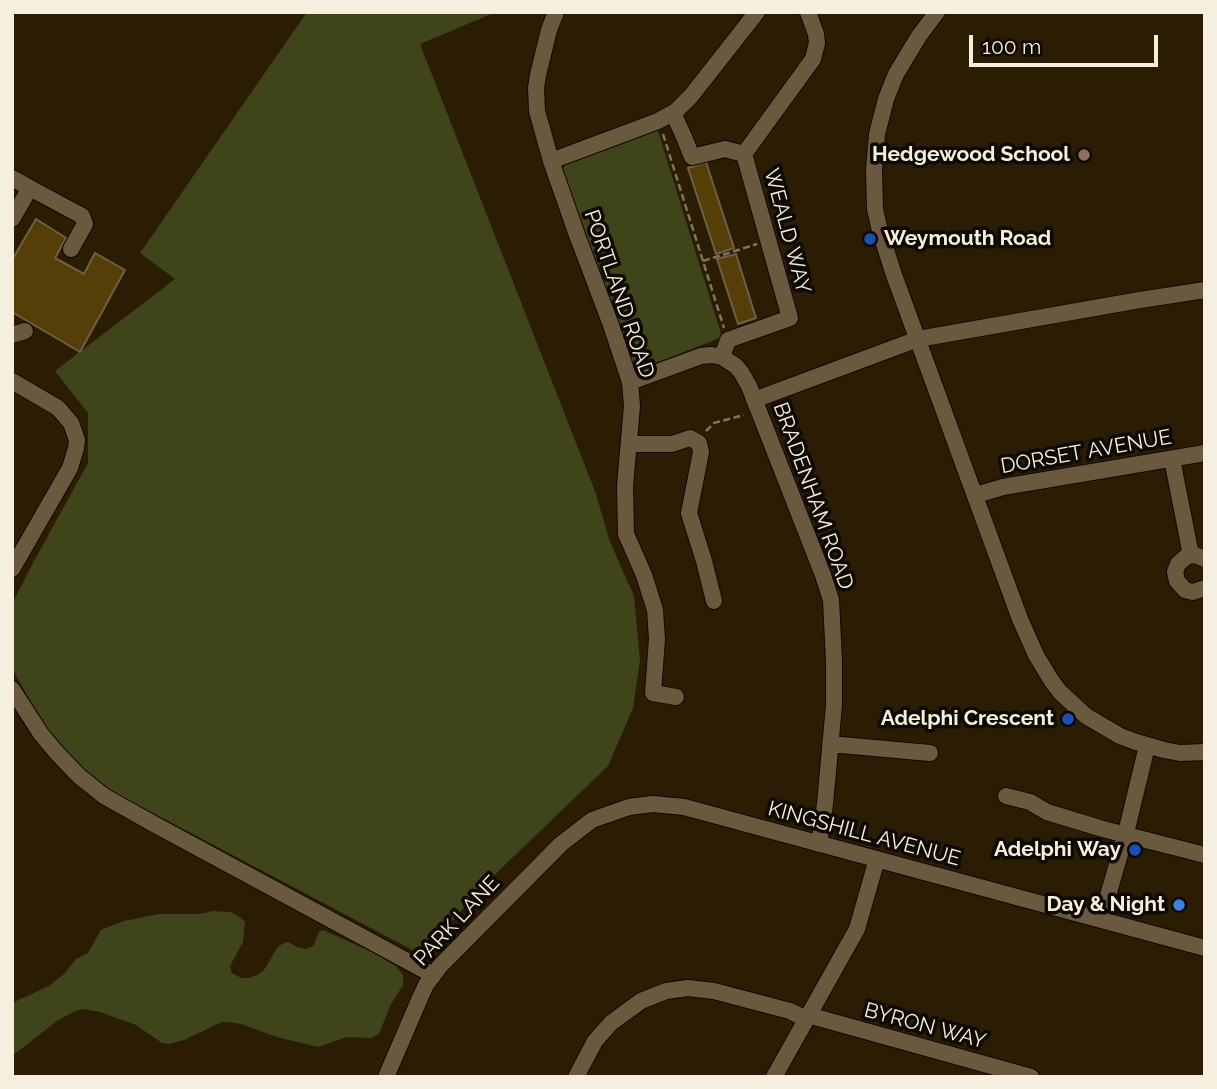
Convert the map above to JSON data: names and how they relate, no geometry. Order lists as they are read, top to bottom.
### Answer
{
  "streets": {
    "street": [
      "WEALD WAY",
      "PORTLAND ROAD",
      "DORSET AVENUE",
      "BRADENHAM ROAD",
      "KINGSHILL AVENUE",
      "PARK LANE",
      "BYRON WAY"
    ]
  },
  "crossings": [
    ["BRADENHAM ROAD", "KINGSHILL AVENUE"],
    ["KINGSHILL AVENUE", "PARK LANE"]
  ],
  "places": [
    "Hedgewood School",
    "Weymouth Road",
    "Adelphi Crescent",
    "Adelphi Way",
    "Day & Night"
  ],
  "scale_bar": "100 m"
}
